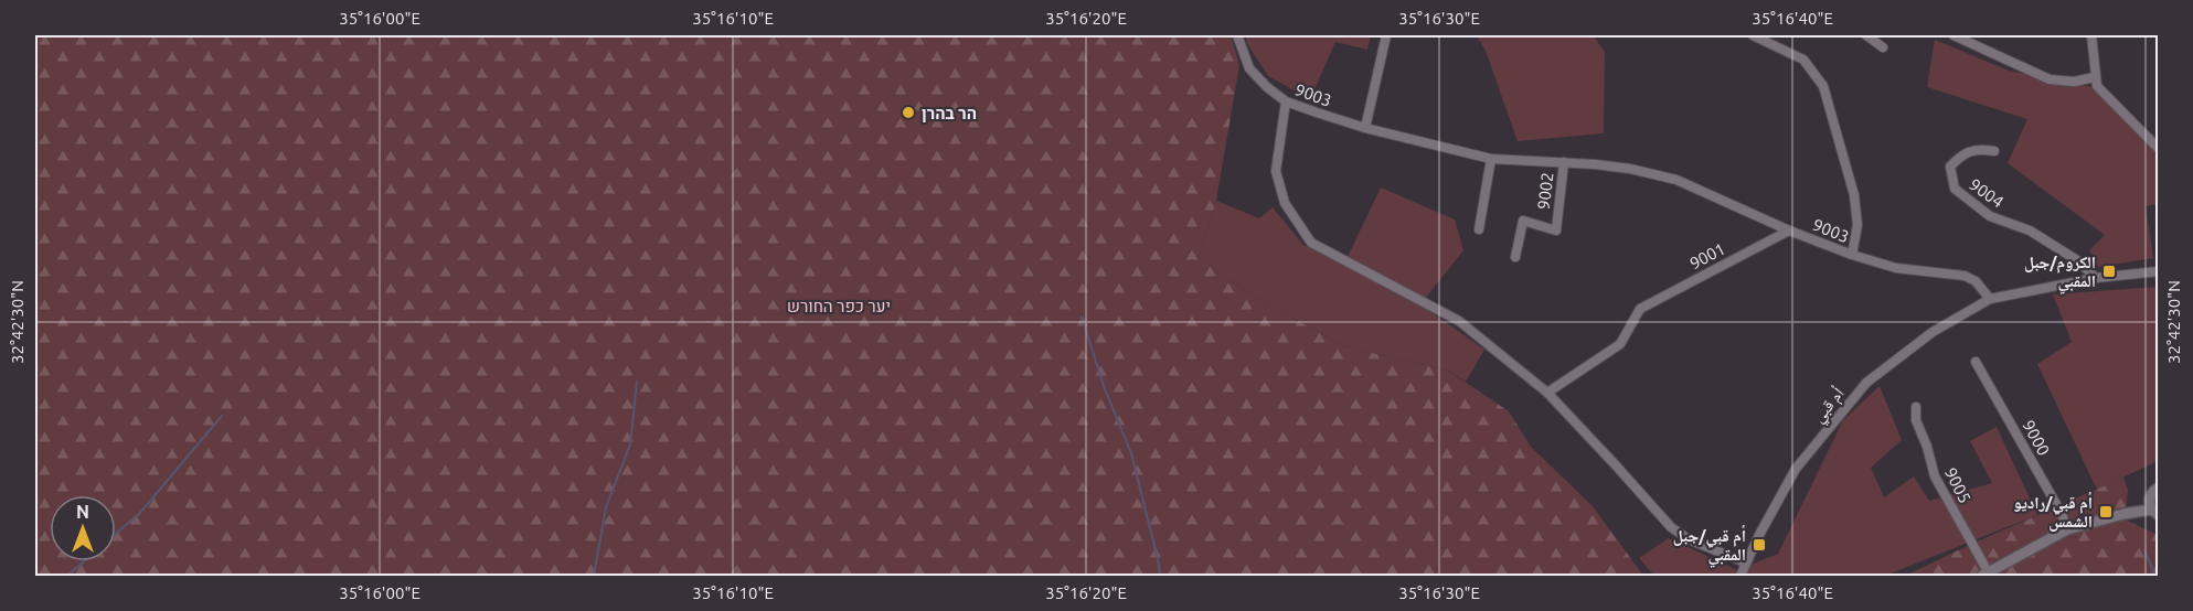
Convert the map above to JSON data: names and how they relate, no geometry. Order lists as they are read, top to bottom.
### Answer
{
  "streets": {
    "street": [
      "9003",
      "9002",
      "9004",
      "9001",
      "أم قبي",
      "9000",
      "9005"
    ]
  },
  "crossings": [
    ["9003", "9002"],
    ["9003", "9001"],
    ["9003", "أم قبي"]
  ],
  "parks": ["יער כפר החורש"],
  "places": {
    "other": ["הר בהרן"],
    "transit": ["الكروم/جبل المقبي", "أم قبي/راديو الشمس", "أم قبي/جبل المقبي"]
  },
  "north": "top",
  "coordinates": [
    "35°16'00\"E",
    "35°16'10\"E",
    "35°16'20\"E",
    "35°16'30\"E",
    "35°16'40\"E",
    "32°42'30\"N"
  ]
}
